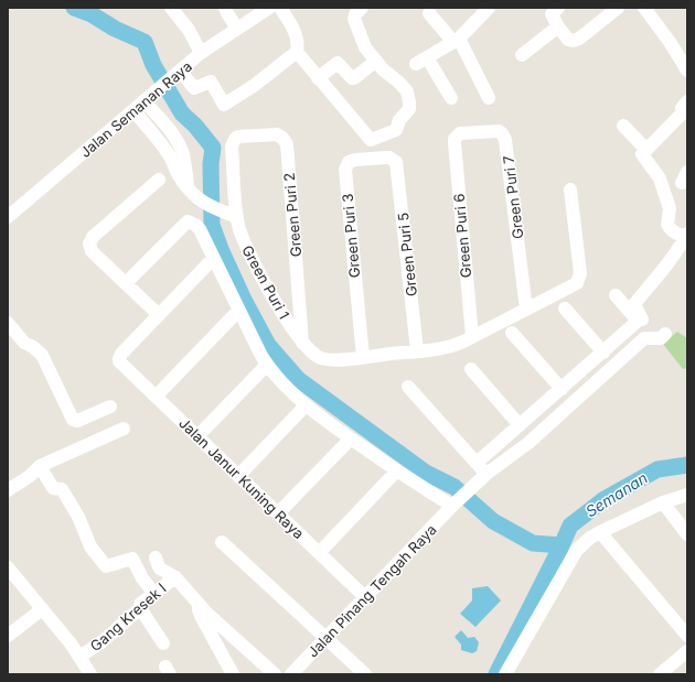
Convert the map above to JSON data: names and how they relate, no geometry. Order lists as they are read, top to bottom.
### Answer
{
  "streets": {
    "street": [
      "Jalan Semanan Raya",
      "Green Puri 7",
      "Green Puri 2",
      "Green Puri 3",
      "Green Puri 6",
      "Green Puri 5",
      "Green Puri 1",
      "Jalan Janur Kuning Raya",
      "Jalan Pinang Tengah Raya",
      "Gang Kresek I"
    ]
  },
  "crossings": [
    ["Green Puri 7", "Green Puri 6"],
    ["Green Puri 7", "Green Puri 1"],
    ["Green Puri 2", "Green Puri 1"],
    ["Green Puri 3", "Green Puri 5"],
    ["Green Puri 3", "Green Puri 1"],
    ["Green Puri 6", "Green Puri 1"],
    ["Green Puri 5", "Green Puri 1"],
    ["Jalan Janur Kuning Raya", "Jalan Pinang Tengah Raya"]
  ],
  "water": ["Semanan"]
}
